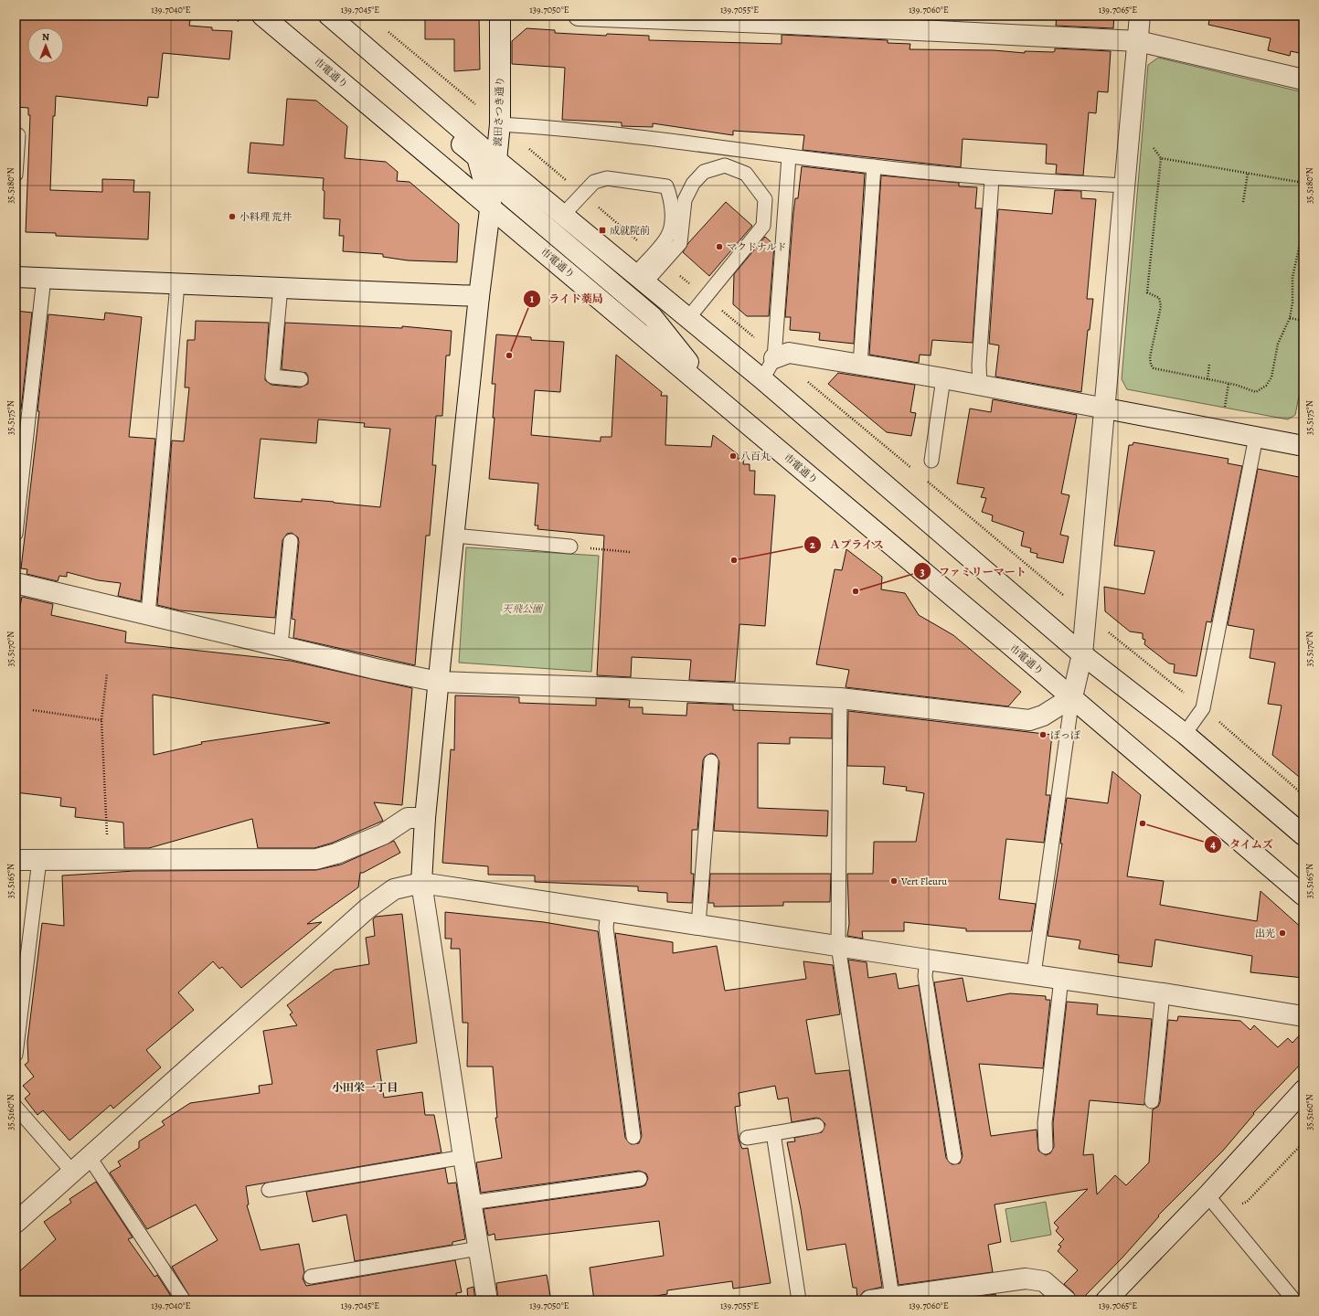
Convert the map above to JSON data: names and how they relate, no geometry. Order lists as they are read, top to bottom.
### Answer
{
  "streets": {
    "street": ["市電通り", "渡田さつき通り"]
  },
  "crossings": [
    ["市電通り", "渡田さつき通り"]
  ],
  "districts": ["小田栄一丁目"],
  "parks": ["天飛公園"],
  "places": {
    "other": [
      "小料理 荒井",
      "マクドナルド",
      "ライト薬局",
      "八百丸",
      "Ａプライス",
      "ファミリーマート",
      "ぽっぽ",
      "タイムズ",
      "Vert Fleuru",
      "出光"
    ],
    "transit": ["成就院前"]
  },
  "north": "top",
  "coordinates": [
    "139.7040°E",
    "139.7045°E",
    "139.7050°E",
    "139.7055°E",
    "139.7060°E",
    "139.7065°E",
    "35.5180°N",
    "35.5175°N",
    "35.5170°N",
    "35.5165°N",
    "35.5160°N"
  ]
}
